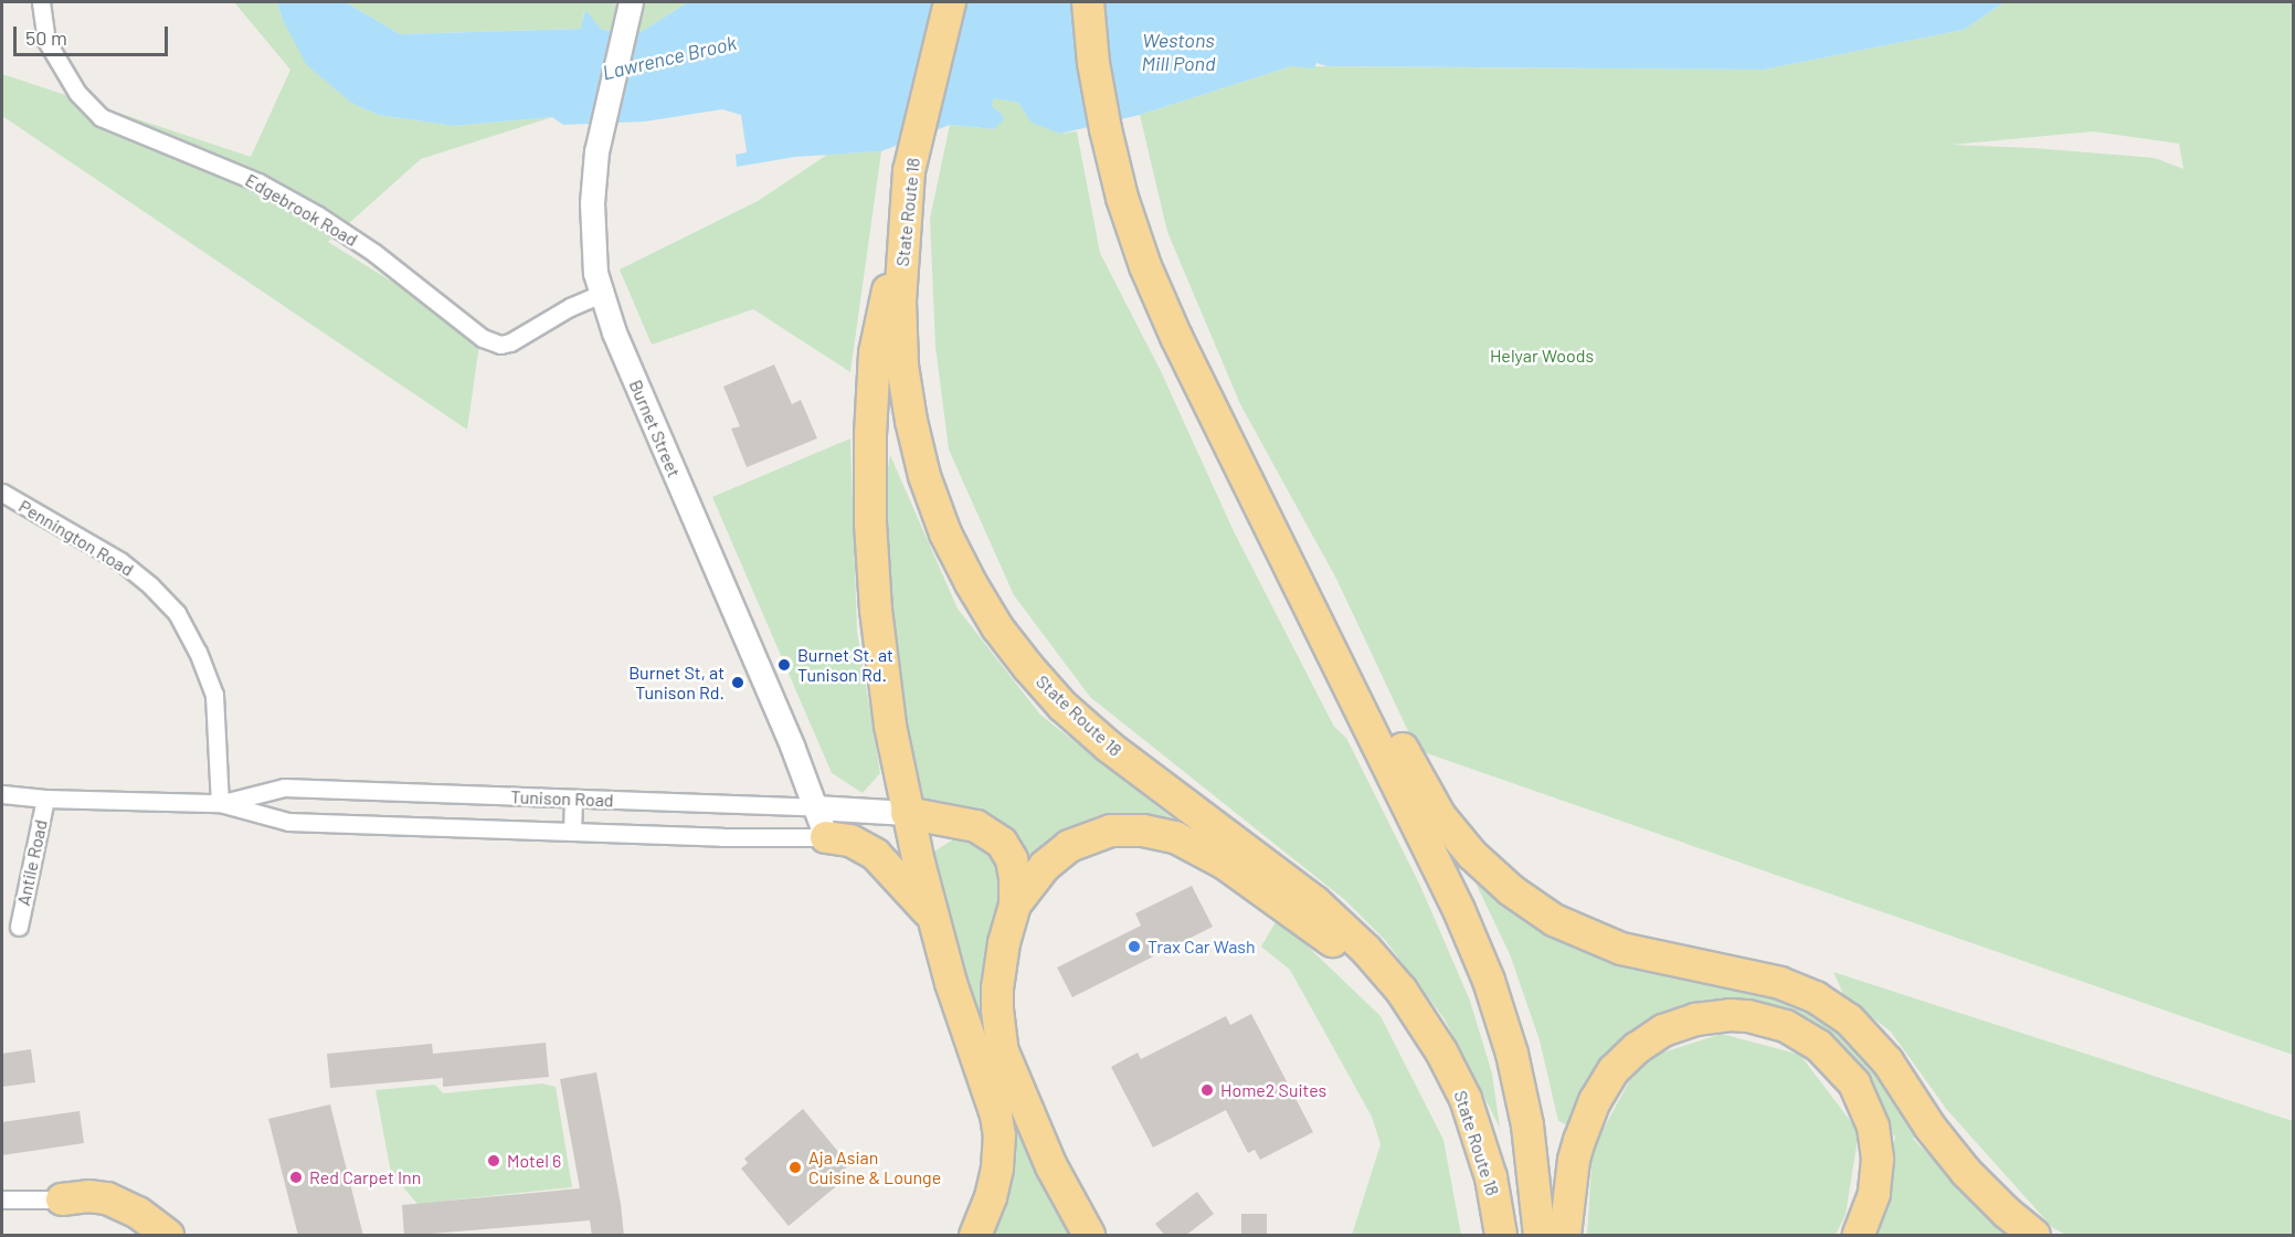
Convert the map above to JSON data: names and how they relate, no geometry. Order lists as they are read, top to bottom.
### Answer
{
  "streets": {
    "highway": ["State Route 18"],
    "street": [
      "Edgebrook Road",
      "Burnet Street",
      "Pennington Road",
      "Tunison Road",
      "Antile Road"
    ]
  },
  "crossings": [
    ["Edgebrook Road", "Burnet Street"],
    ["Burnet Street", "Tunison Road"],
    ["Pennington Road", "Tunison Road"],
    ["Tunison Road", "Antile Road"]
  ],
  "water": ["Westons Mill Pond", "Lawrence Brook"],
  "parks": ["Helyar Woods"],
  "places": [
    "Burnet St. at Tunison Rd.",
    "Burnet St, at Tunison Rd.",
    "Trax Car Wash",
    "Home2 Suites",
    "Motel 6",
    "Aja Asian Cuisine & Lounge",
    "Red Carpet Inn"
  ],
  "scale_bar": "50 m"
}
